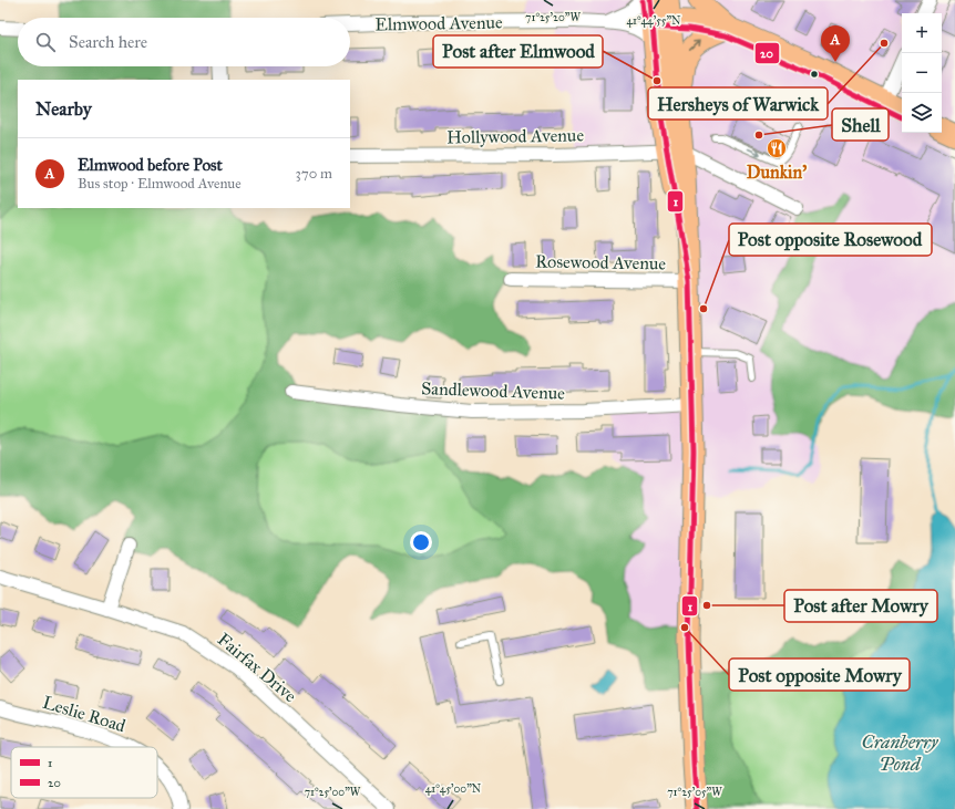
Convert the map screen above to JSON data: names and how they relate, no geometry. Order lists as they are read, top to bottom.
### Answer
{
  "streets": {
    "street": [
      "Elmwood Avenue",
      "Hollywood Avenue",
      "Rosewood Avenue",
      "Sandlewood Avenue",
      "Fairfax Drive",
      "Leslie Road"
    ]
  },
  "water": ["Cranberry Pond"],
  "places": {
    "other": [
      "Hersheys of Warwick",
      "Post after Elmwood",
      "Shell",
      "Post opposite Rosewood",
      "Post after Mowry",
      "Post opposite Mowry"
    ],
    "restaurant": ["Dunkin'"]
  },
  "lines": ["transit line 1", "transit line 20"],
  "legend": ["1", "20"],
  "page": {
    "map_buttons": ["+", "−"],
    "search": "Search here",
    "pins": "A",
    "heading": "Nearby",
    "list": [
      {
        "mark": "A",
        "name": "Elmwood before Post",
        "note": "Bus stop · Elmwood Avenue",
        "value": "370 m"
      }
    ]
  },
  "coordinates": [
    "71°25'20\"W",
    "41°44'55\"N",
    "41°45'00\"N",
    "71°25'00\"W",
    "71°25'05\"W"
  ]
}
